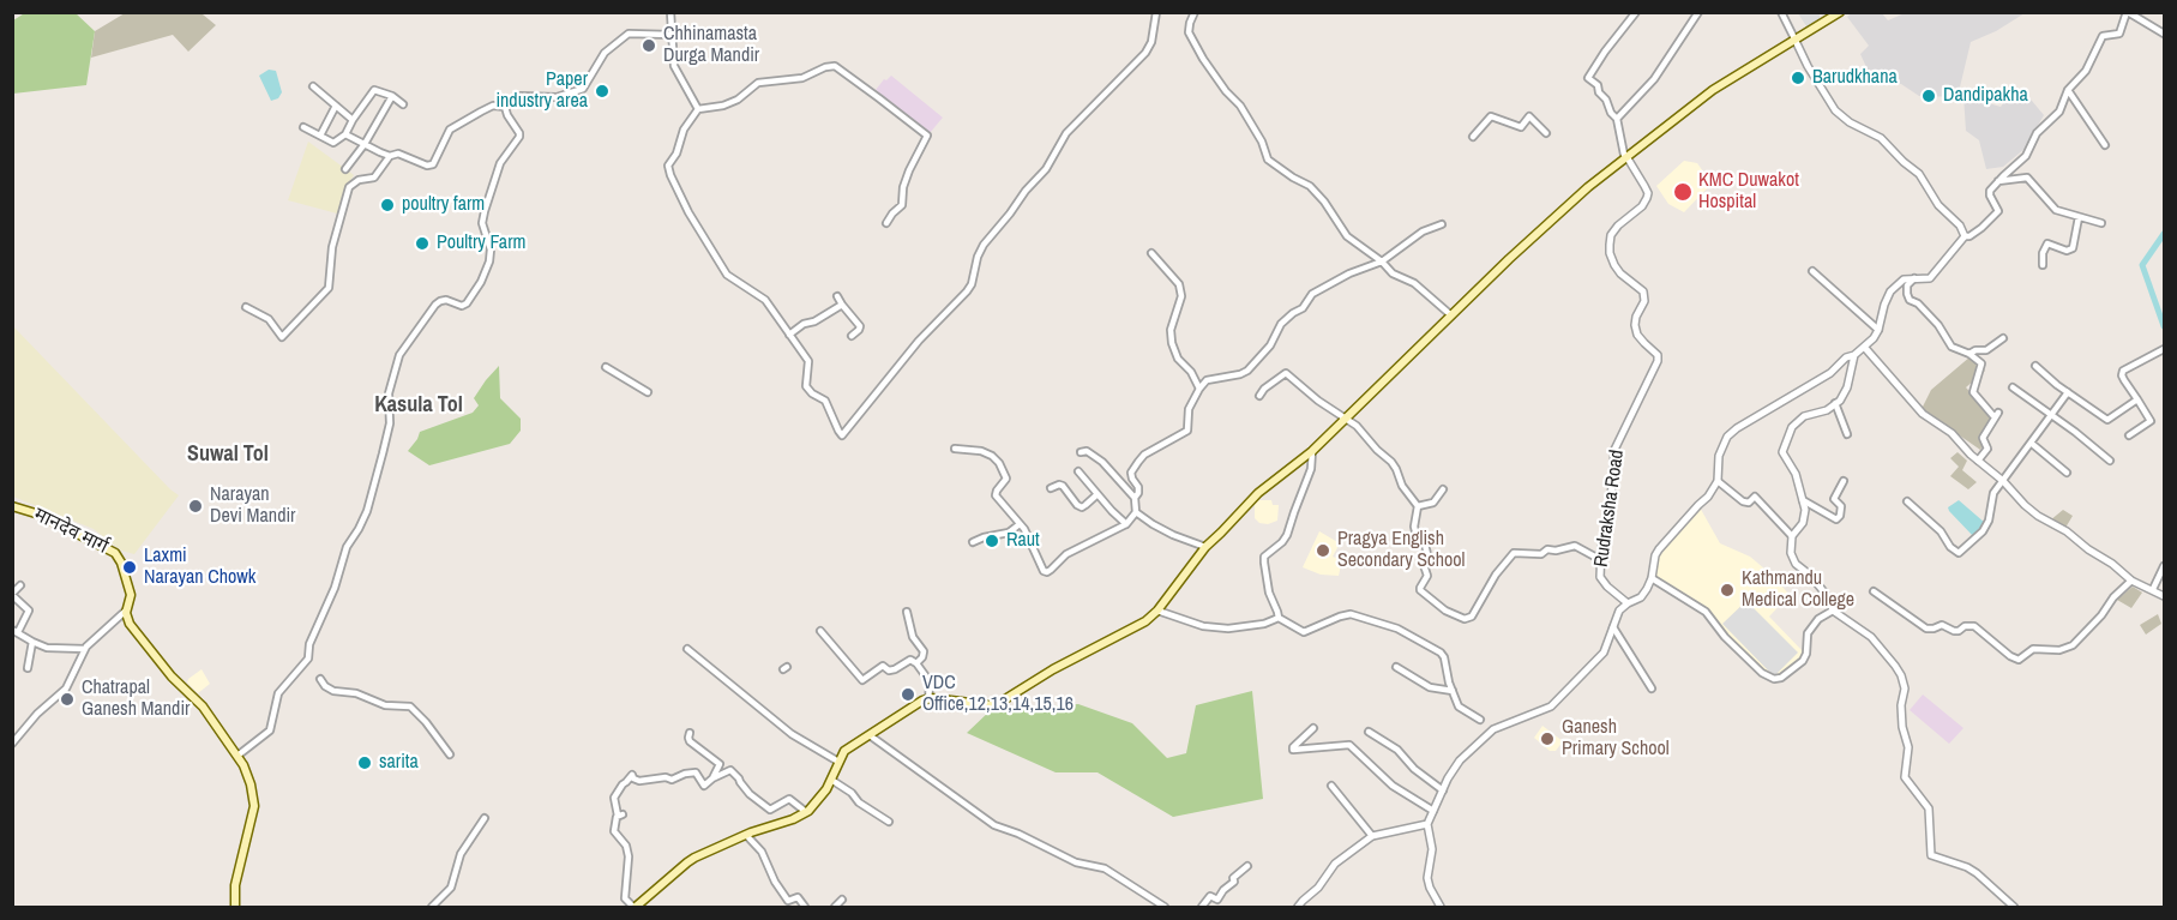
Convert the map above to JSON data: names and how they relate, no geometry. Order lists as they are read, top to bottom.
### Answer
{
  "streets": {
    "main road": ["मानदेव मार्ग"],
    "street": ["Rudraksha Road"]
  },
  "districts": ["Kasula Tol", "Suwal Tol"],
  "places": [
    "Chhinamasta Durga Mandir",
    "Barudkhana",
    "Paper industry area",
    "Dandipakha",
    "KMC Duwakot Hospital",
    "poultry farm",
    "Poultry Farm",
    "Narayan Devi Mandir",
    "Raut",
    "Pragya English Secondary School",
    "Laxmi Narayan Chowk",
    "Kathmandu Medical College",
    "VDC Office,12,13,14,15,16",
    "Chatrapal Ganesh Mandir",
    "Ganesh Primary School",
    "sarita"
  ]
}
